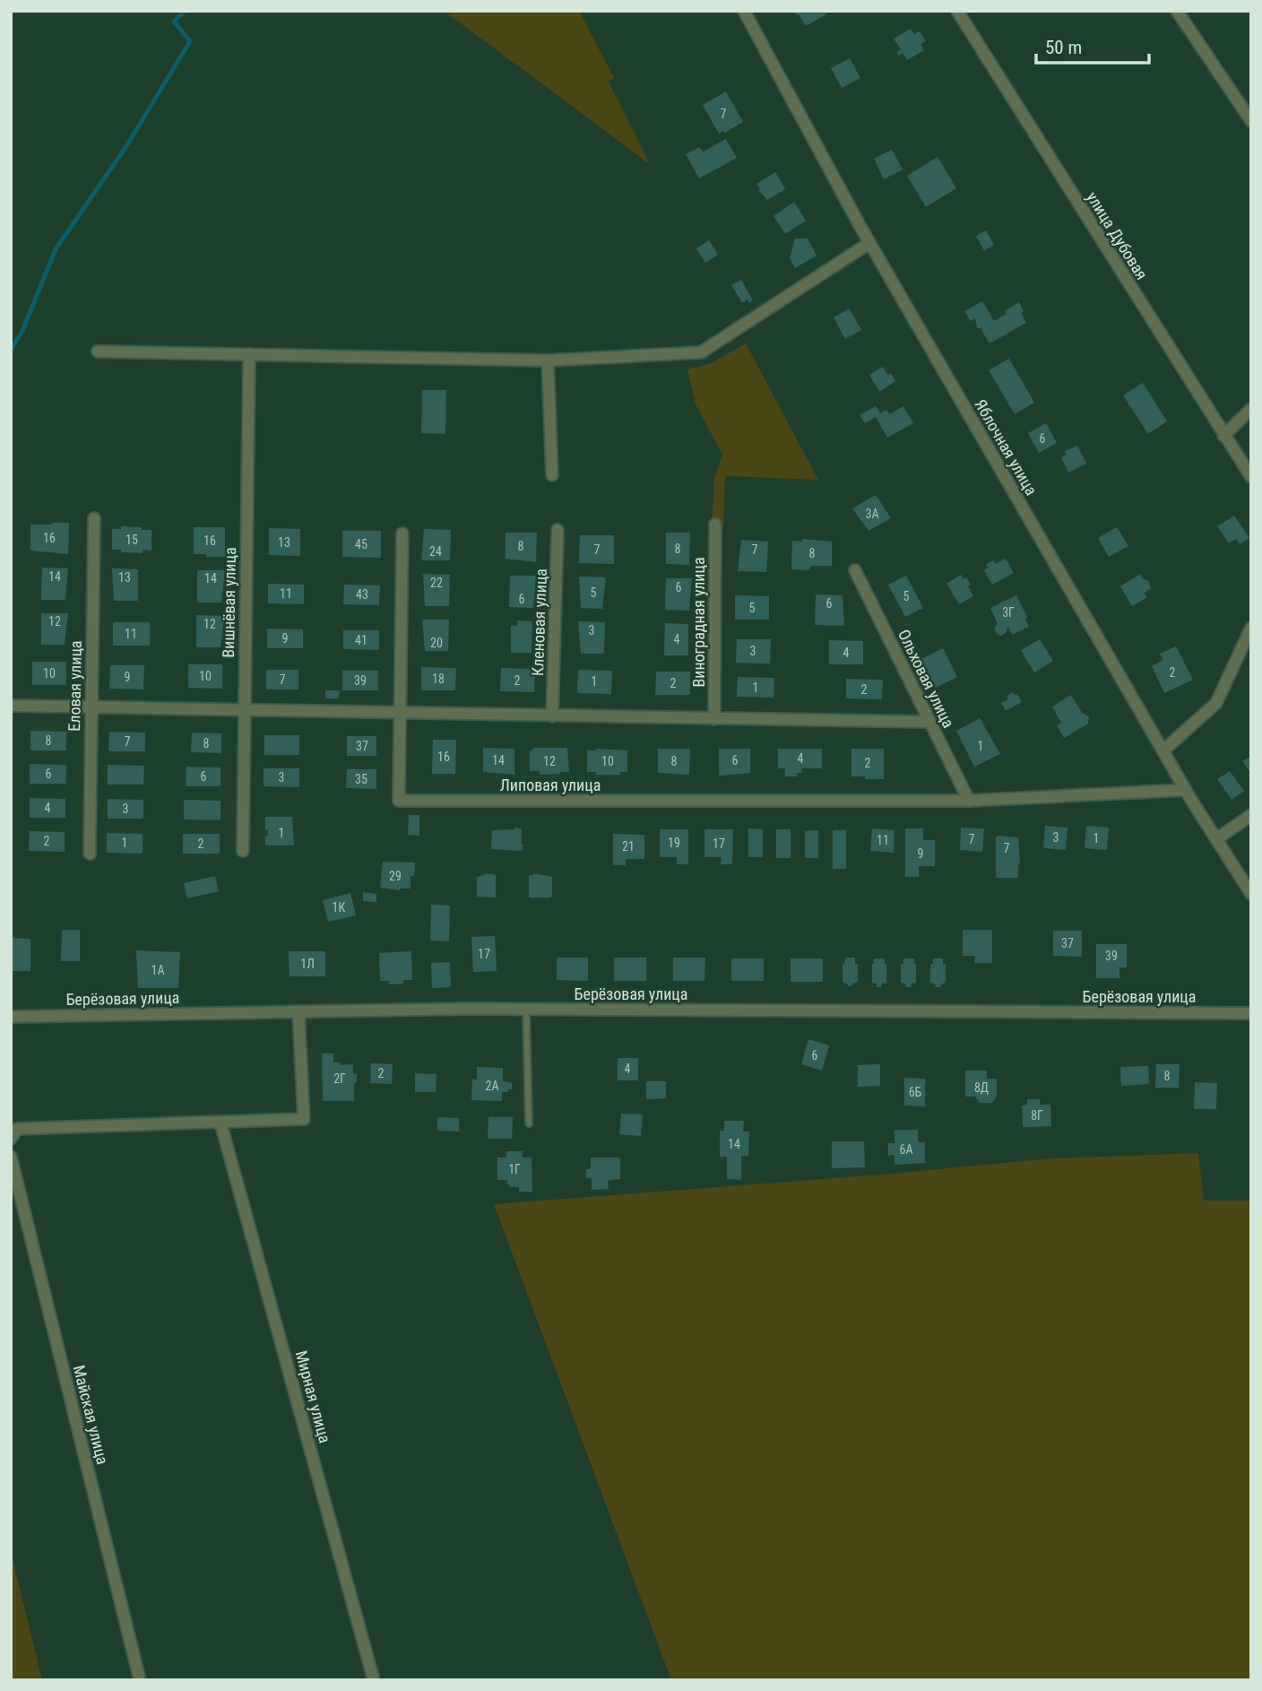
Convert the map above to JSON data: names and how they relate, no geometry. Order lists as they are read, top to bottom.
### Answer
{
  "streets": {
    "street": [
      "улица Дубовая",
      "Яблочная улица",
      "Вишнёвая улица",
      "Кленовая улица",
      "Виноградная улица",
      "Ольховая улица",
      "Еловая улица",
      "Липовая улица",
      "Берёзовая улица",
      "Мирная улица",
      "Майская улица"
    ]
  },
  "crossings": [
    ["Ольховая улица", "Липовая улица"]
  ],
  "house_numbers": [
    "7",
    "6",
    "3А",
    "16",
    "15",
    "16",
    "13",
    "45",
    "8",
    "8",
    "7",
    "7",
    "24",
    "8",
    "14",
    "13",
    "14",
    "22",
    "6",
    "5",
    "11",
    "43",
    "5",
    "6",
    "6",
    "5",
    "3Г",
    "12",
    "12",
    "3",
    "11",
    "9",
    "4",
    "41",
    "20",
    "3",
    "4",
    "2",
    "10",
    "10",
    "9",
    "18",
    "7",
    "39",
    "2",
    "1",
    "2",
    "1",
    "2",
    "8",
    "7",
    "8",
    "37",
    "1",
    "16",
    "4",
    "14",
    "6",
    "12",
    "10",
    "8",
    "2",
    "6",
    "6",
    "3",
    "35",
    "4",
    "3",
    "1",
    "3",
    "1",
    "7",
    "11",
    "2",
    "1",
    "19",
    "2",
    "17",
    "21",
    "7",
    "9",
    "29",
    "1К",
    "37",
    "17",
    "39",
    "1Л",
    "1А",
    "6",
    "4",
    "2",
    "8",
    "2Г",
    "2А",
    "8Д",
    "6Б",
    "8Г",
    "14",
    "6А",
    "1Г"
  ],
  "scale_bar": "50 m"
}
